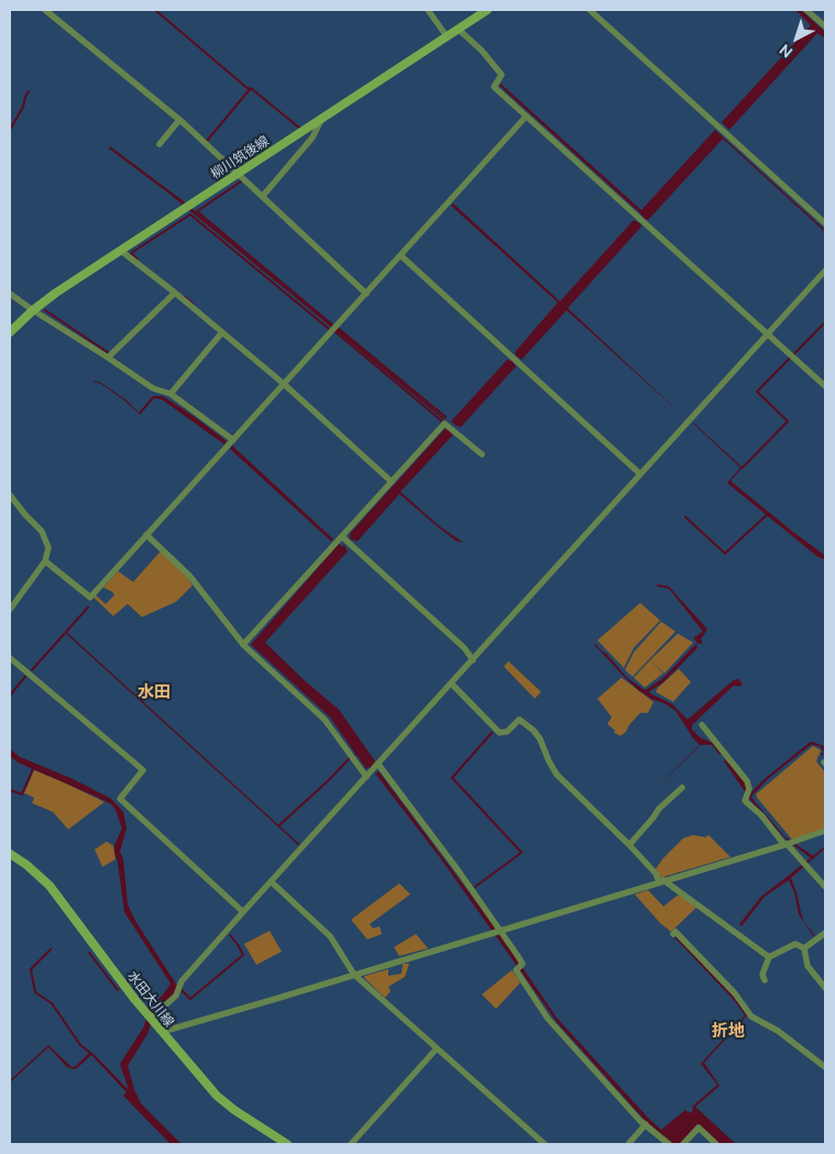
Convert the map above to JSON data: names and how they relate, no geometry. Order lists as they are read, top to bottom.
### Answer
{
  "streets": {
    "main road": ["柳川筑後線", "水田大川線"]
  },
  "districts": ["水田", "折地"],
  "north": "bottom left"
}
